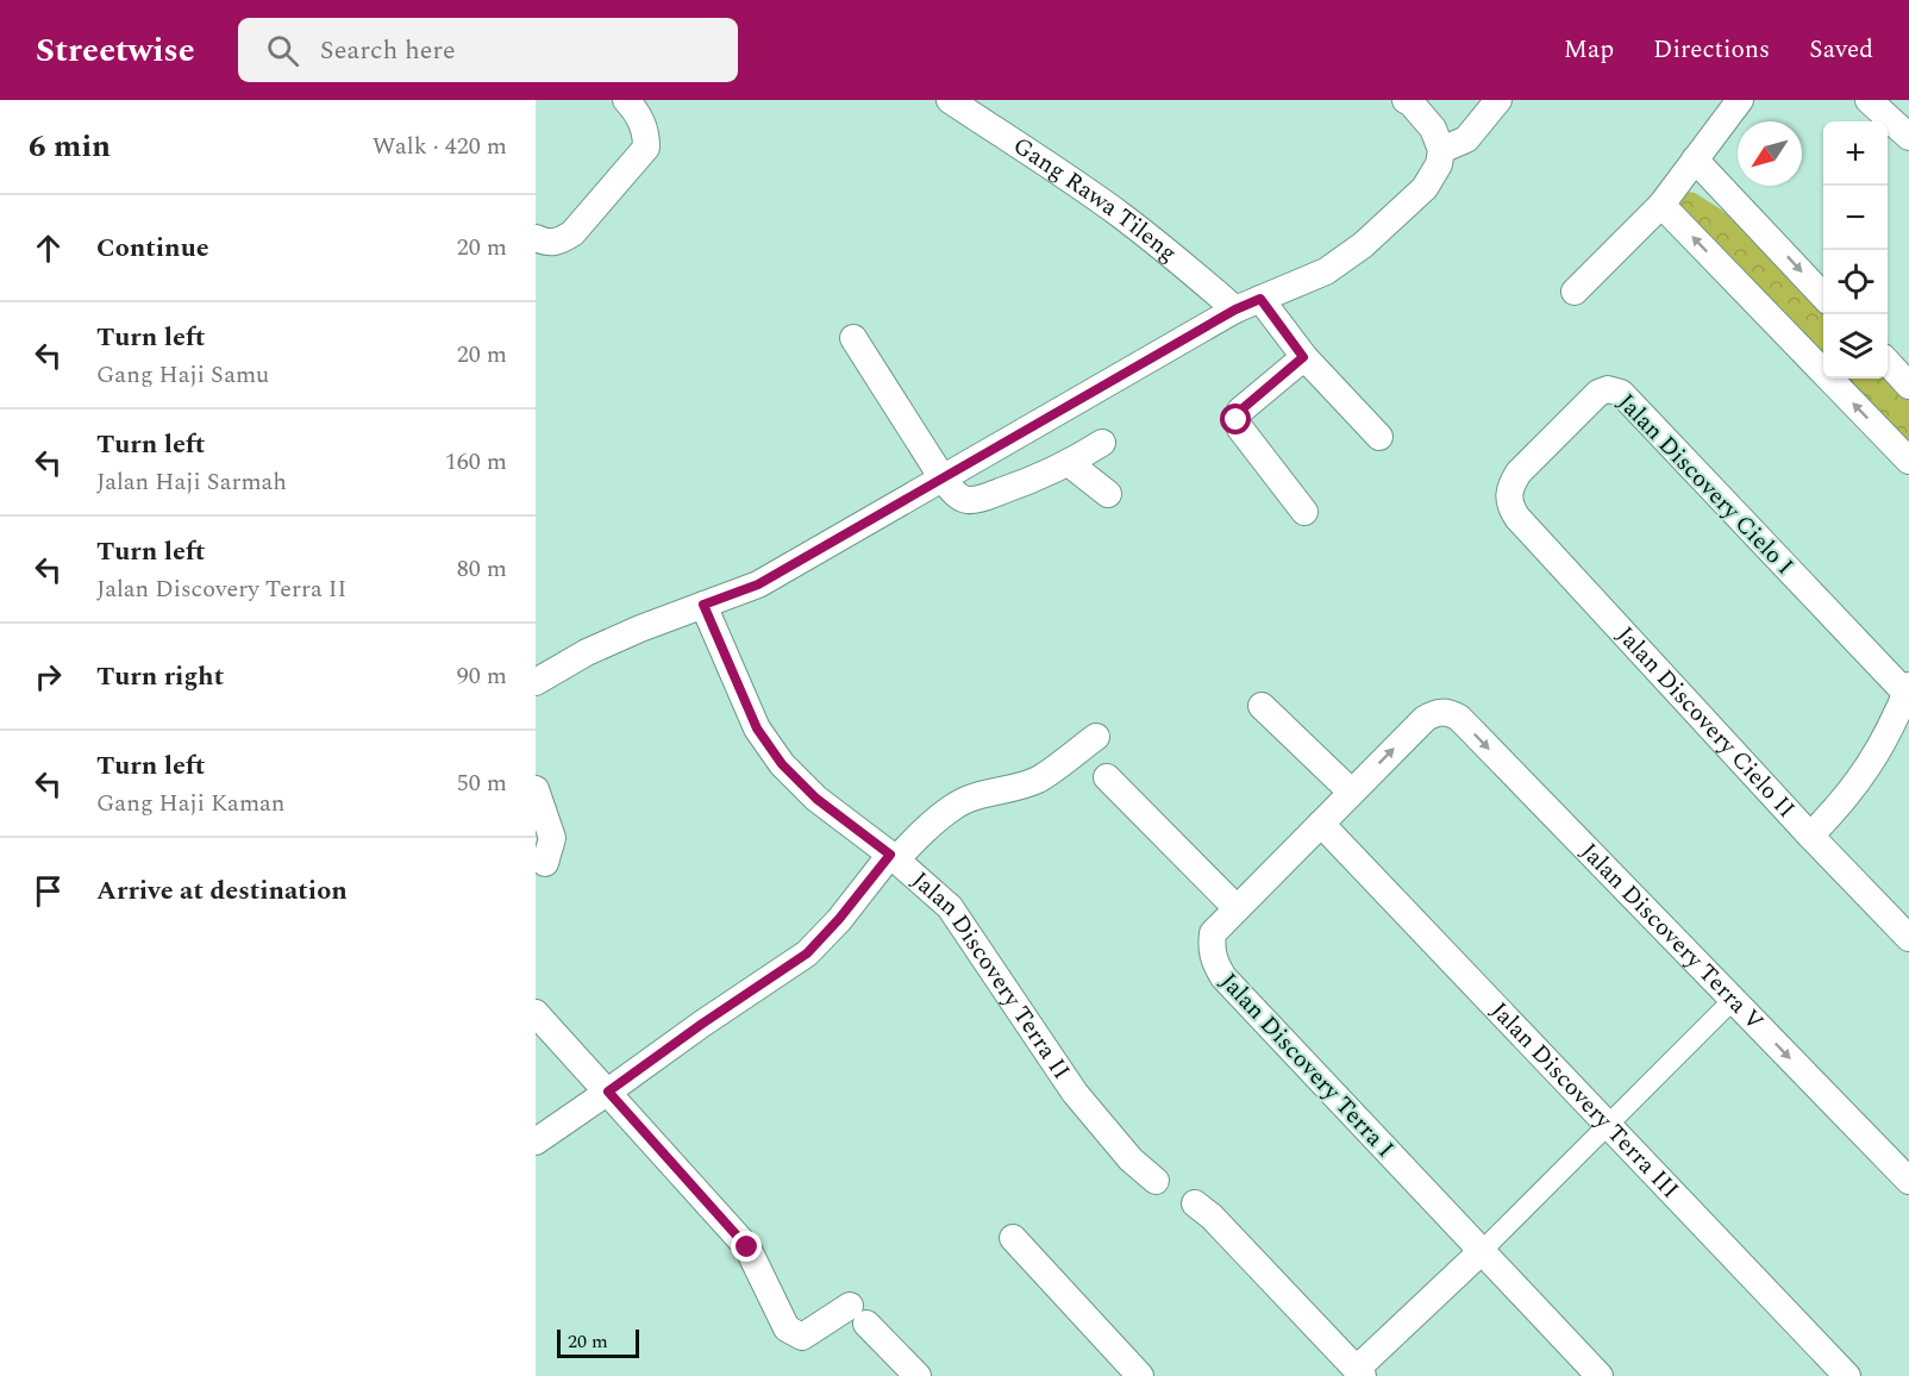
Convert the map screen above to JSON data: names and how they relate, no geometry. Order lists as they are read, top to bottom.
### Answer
{
  "streets": {
    "street": [
      "Gang Rawa Tileng",
      "Jalan Discovery Cielo I",
      "Jalan Discovery Cielo II",
      "Jalan Discovery Terra V",
      "Jalan Discovery Terra II",
      "Jalan Discovery Terra I",
      "Jalan Discovery Terra III"
    ]
  },
  "crossings": [
    ["Jalan Discovery Cielo I", "Jalan Discovery Cielo II"],
    ["Jalan Discovery Terra V", "Jalan Discovery Terra I"],
    ["Jalan Discovery Terra I", "Jalan Discovery Terra III"]
  ],
  "one_way": ["Jalan Discovery Terra V"],
  "scale_bar": "20 m",
  "north": "bottom left",
  "page": {
    "header": "Streetwise",
    "search": "Search here",
    "nav": ["Map", "Directions", "Saved"],
    "heading": ["6 min", "Walk · 420 m"],
    "map_buttons": ["+", "−"],
    "list": [
      ["Continue", "20 m"],
      ["Turn left", "Gang Haji Samu", "20 m"],
      ["Turn left", "Jalan Haji Sarmah", "160 m"],
      ["Turn left", "Jalan Discovery Terra II", "80 m"],
      ["Turn right", "90 m"],
      ["Turn left", "Gang Haji Kaman", "50 m"],
      "Arrive at destination"
    ],
    "scale": "20 m"
  }
}
